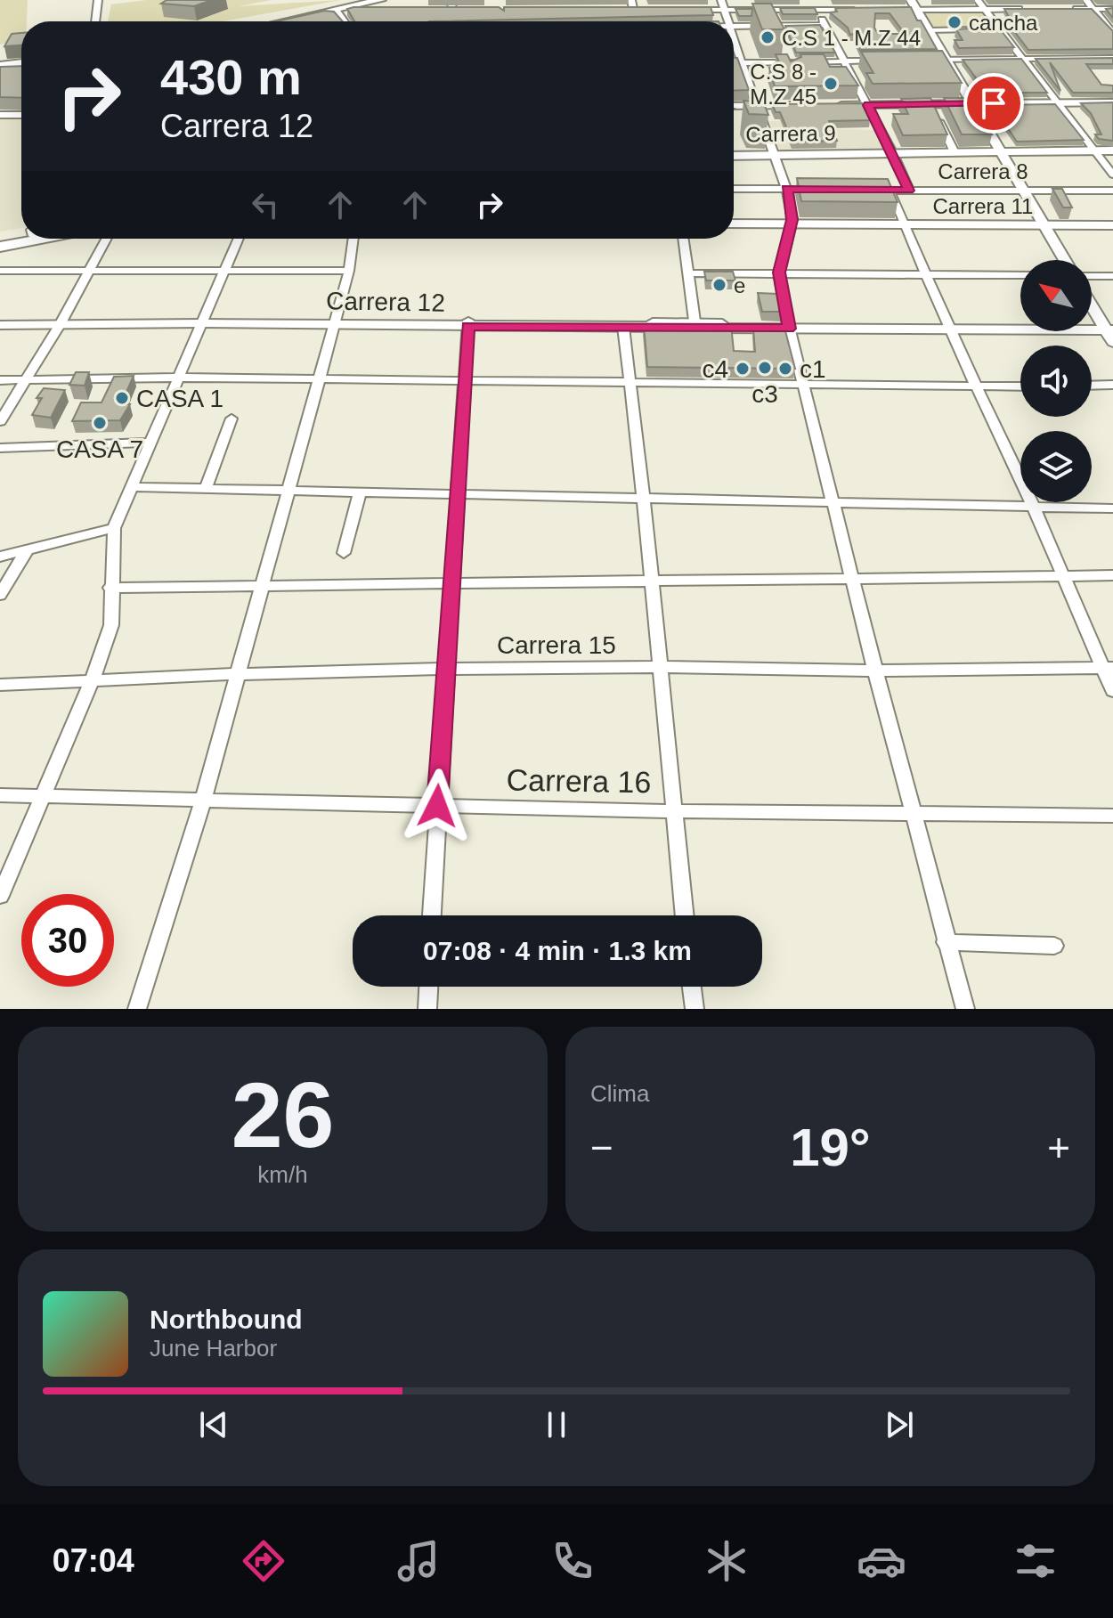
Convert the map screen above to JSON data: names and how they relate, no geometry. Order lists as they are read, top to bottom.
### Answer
{
  "streets": {
    "main road": ["Carrera 11"],
    "street": [
      "Carrera 9",
      "Carrera 8",
      "Carrera 12",
      "Carrera 15",
      "Carrera 16"
    ]
  },
  "places": [
    "cancha",
    "C.S 1 - M.Z 44",
    "C.S 8 - M.Z 45",
    "e",
    "c3",
    "c4",
    "c1",
    "CASA 1",
    "CASA 7"
  ],
  "north": "top left",
  "page": {
    "turn": ["430 m", "Carrera 12"],
    "limit": "30",
    "trip": "07:08 · 4 min · 1.3 km",
    "tile": [
      ["26", "km/h"],
      "Clima"
    ],
    "heat": ["−", "19°", "+"],
    "song": ["Northbound", "June Harbor"],
    "tabs": "07:04"
  }
}
